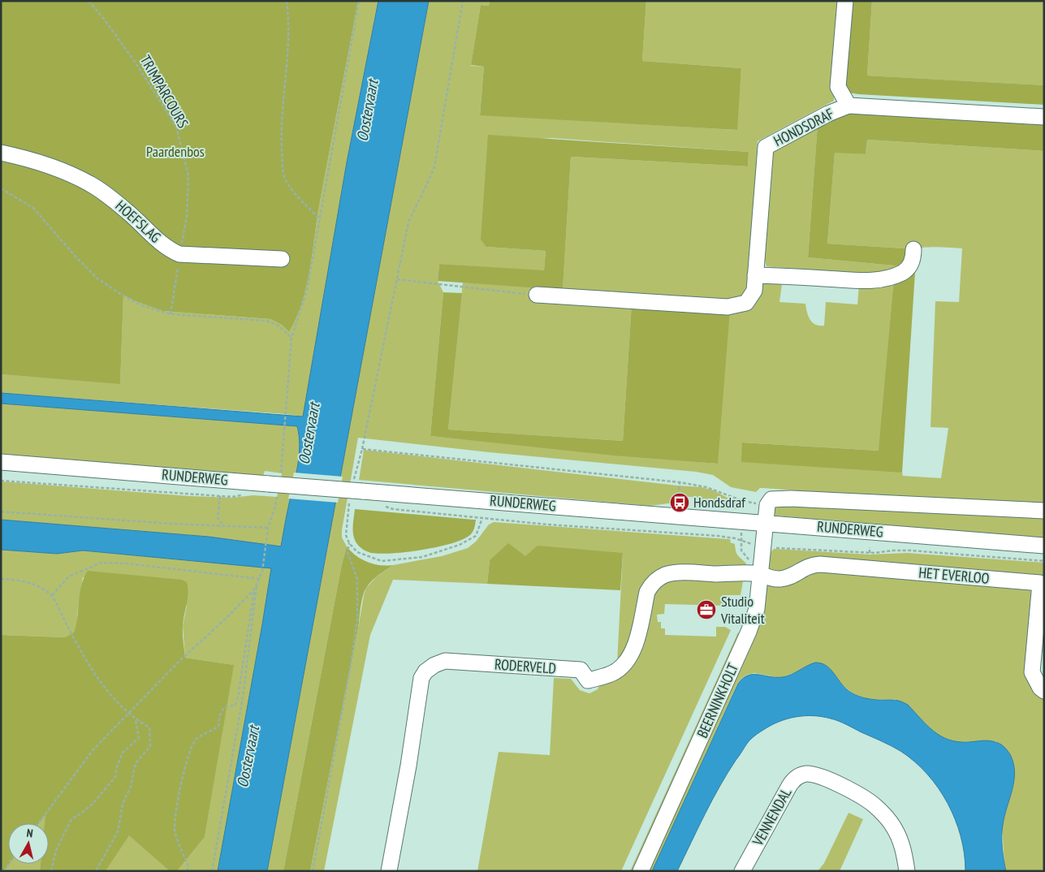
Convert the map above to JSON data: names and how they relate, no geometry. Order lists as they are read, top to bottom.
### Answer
{
  "streets": {
    "street": [
      "HONDSDRAF",
      "HOEFSLAG",
      "RUNDERWEG",
      "HET EVERLOO",
      "RODERVELD",
      "BEERNINKHOLT",
      "VENNENDAL"
    ],
    "path": ["TRIMPARCOURS"]
  },
  "crossings": [
    ["TRIMPARCOURS", "HOEFSLAG"],
    ["RUNDERWEG", "BEERNINKHOLT"],
    ["HET EVERLOO", "RODERVELD"],
    ["HET EVERLOO", "BEERNINKHOLT"],
    ["RODERVELD", "BEERNINKHOLT"]
  ],
  "water": ["Oostervaart"],
  "parks": ["Paardenbos"],
  "places": {
    "bus stop": ["Hondsdraf"],
    "office": ["Studio Vitaliteit"]
  },
  "north": "top"
}
